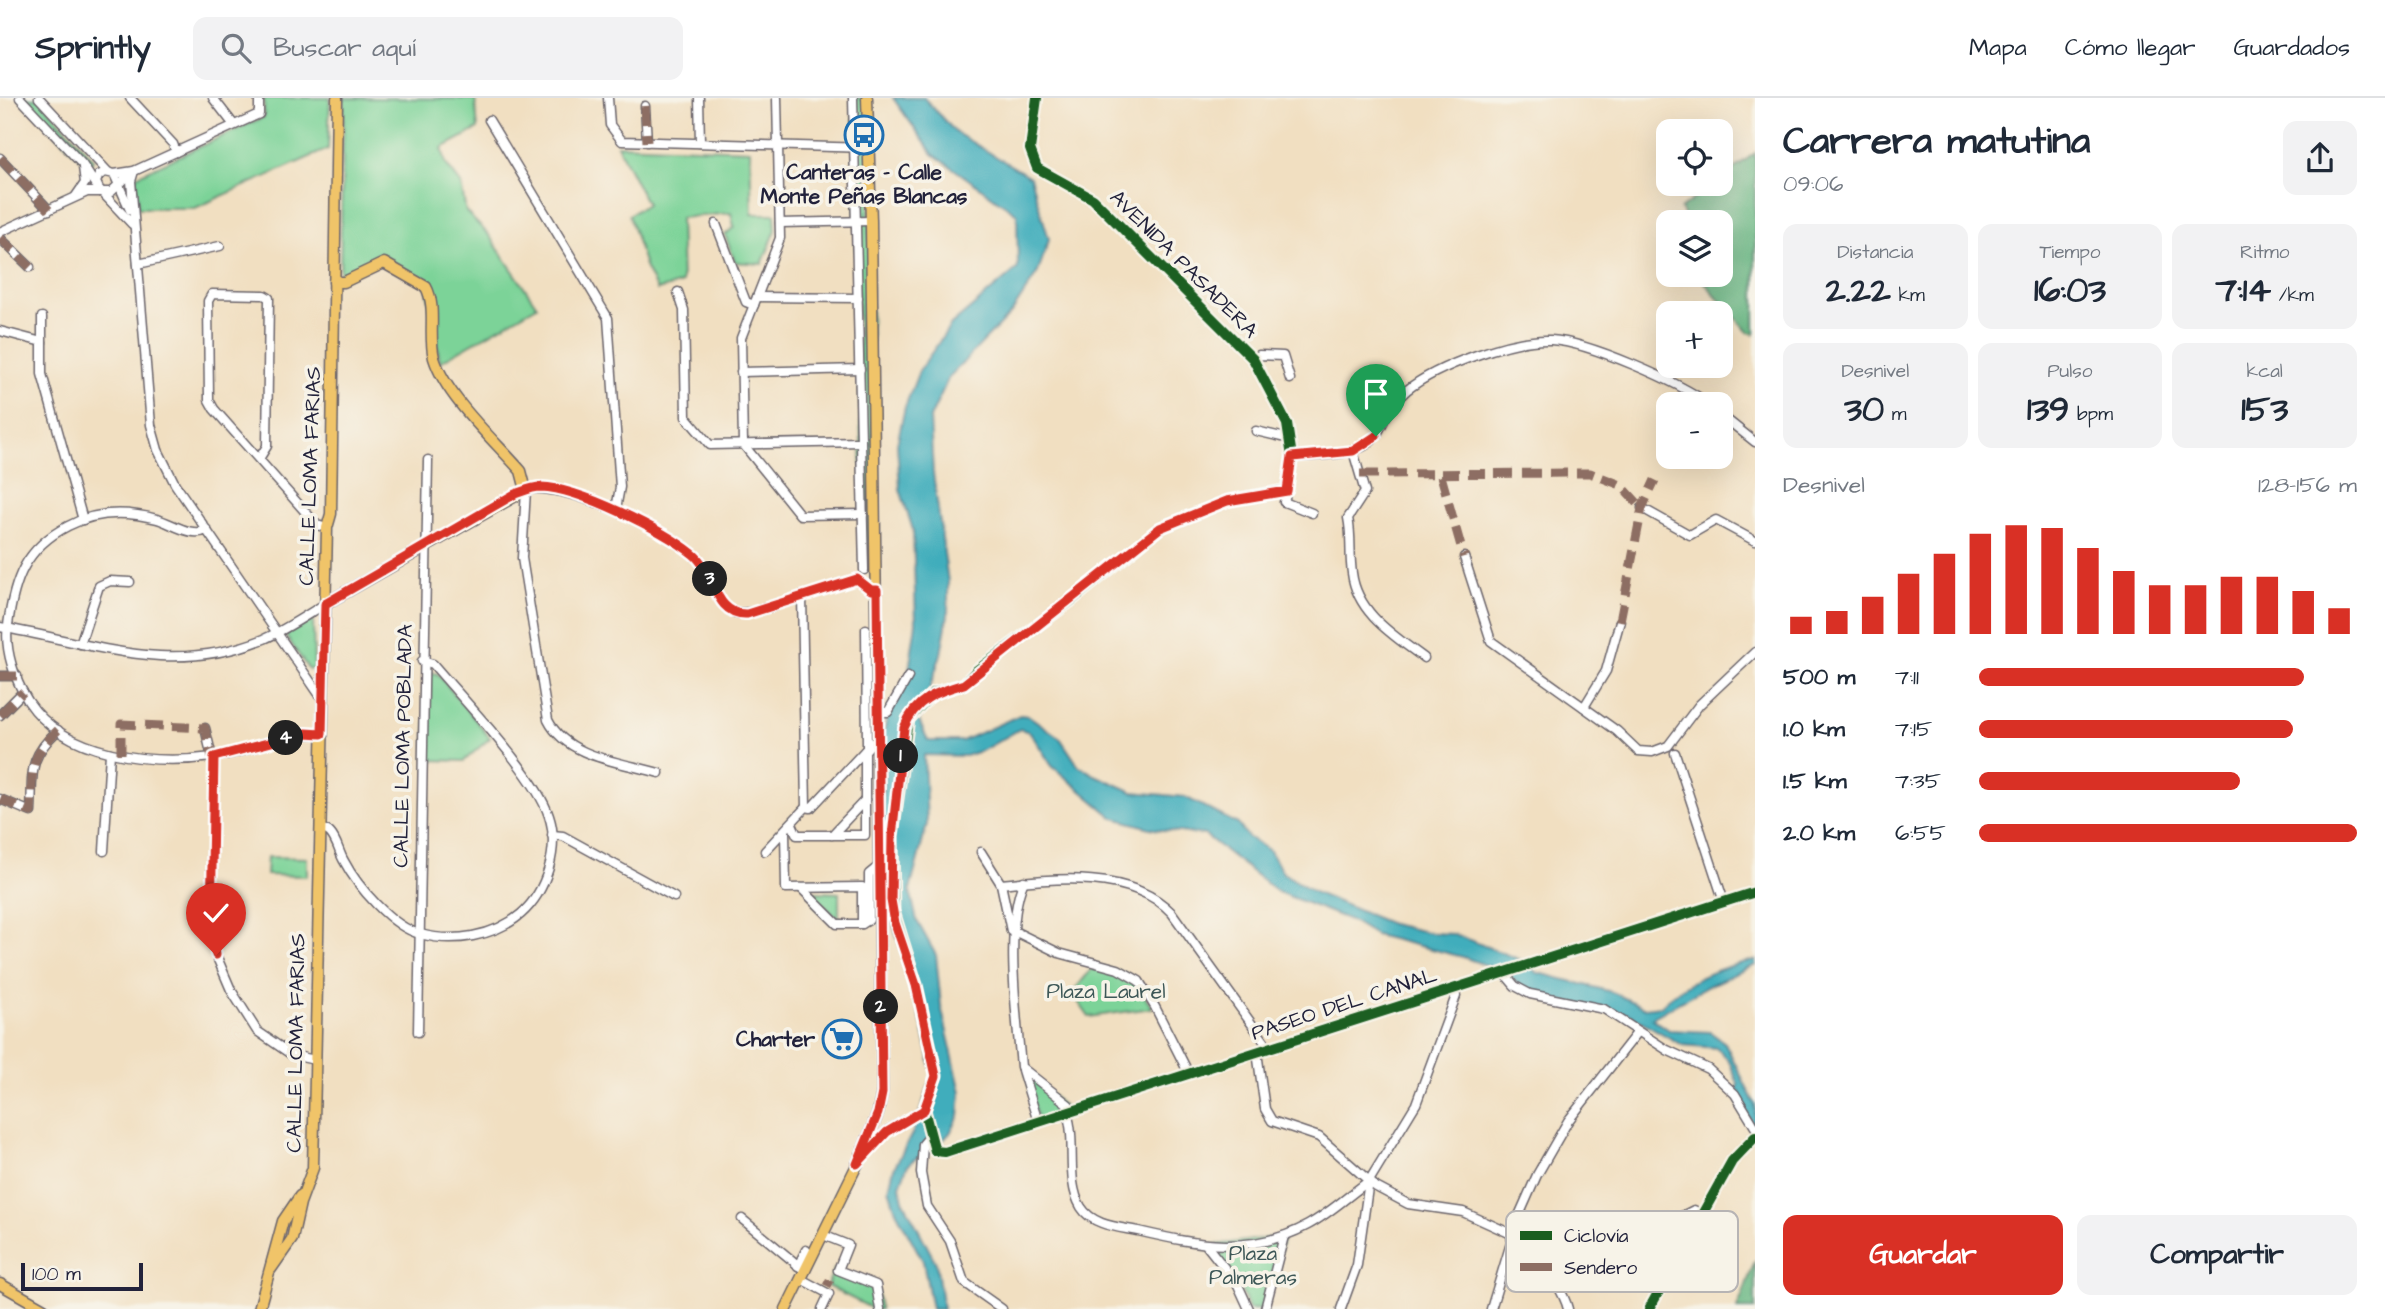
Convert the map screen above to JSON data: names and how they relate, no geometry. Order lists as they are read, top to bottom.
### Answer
{
  "streets": {
    "main road": ["CALLE LOMA FARIAS"],
    "street": ["AVENIDA PASADERA", "CALLE LOMA POBLADA", "PASEO DEL CANAL"]
  },
  "parks": ["Plaza Laurel", "Plaza Palmeras"],
  "places": {
    "bus stop": ["Canteras - Calle Monte Peñas Blancas"],
    "supermarket": ["Charter"]
  },
  "legend": ["Ciclovía", "Sendero"],
  "scale_bar": "100 m",
  "page": {
    "header": "Sprintly",
    "search": "Buscar aquí",
    "nav": ["Mapa", "Cómo llegar", "Guardados"],
    "heading": ["Carrera matutina", "09:06"],
    "map_buttons": ["+", "−"],
    "stats": [
      ["Distancia", "2.22 km"],
      ["Tiempo", "16:03"],
      ["Ritmo", "7:14 /km"],
      ["Desnivel", "30 m"],
      ["Pulso", "139 bpm"],
      ["kcal", "153"]
    ],
    "chart": ["Desnivel", "128–156 m"],
    "pins": [
      "3",
      "4",
      "1",
      "2"
    ],
    "list": [
      {
        "name": "500 m",
        "note": "7:11"
      },
      {
        "name": "1.0 km",
        "note": "7:15"
      },
      {
        "name": "1.5 km",
        "note": "7:35"
      },
      {
        "name": "2.0 km",
        "note": "6:55"
      }
    ],
    "buttons": ["Guardar", "Compartir"],
    "scale": "100 m"
  }
}
